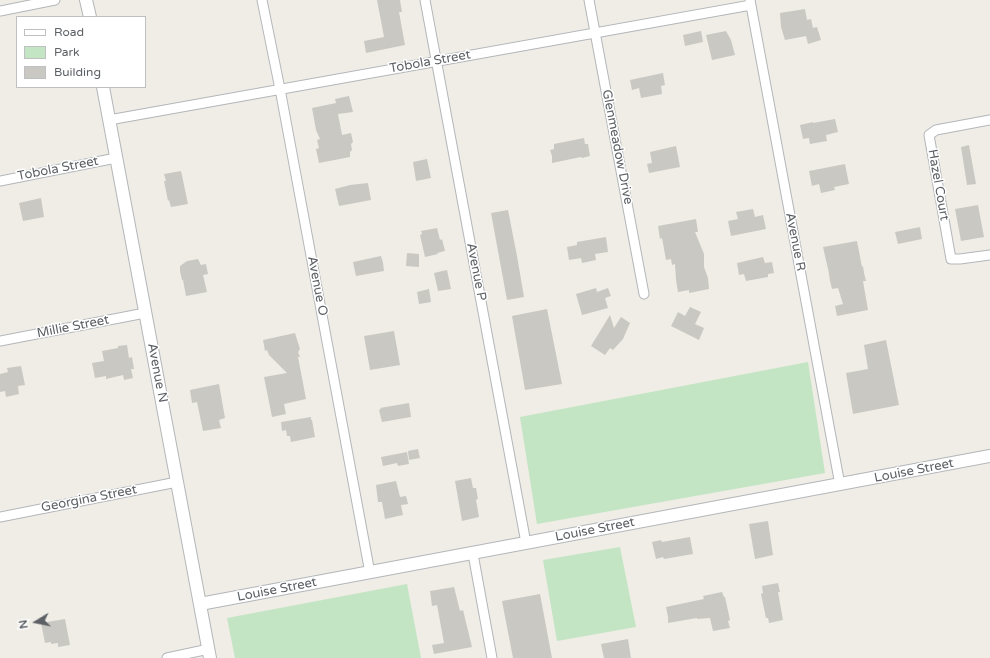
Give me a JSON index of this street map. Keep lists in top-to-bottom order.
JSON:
{
  "streets": {
    "street": [
      "Tobola Street",
      "Glenmeadow Drive",
      "Hazel Court",
      "Avenue R",
      "Avenue P",
      "Avenue O",
      "Millie Street",
      "Avenue N",
      "Louise Street",
      "Georgina Street"
    ]
  },
  "crossings": [
    ["Tobola Street", "Glenmeadow Drive"],
    ["Tobola Street", "Avenue R"],
    ["Tobola Street", "Avenue P"],
    ["Tobola Street", "Avenue O"],
    ["Tobola Street", "Avenue N"],
    ["Avenue R", "Louise Street"],
    ["Avenue P", "Louise Street"],
    ["Avenue O", "Louise Street"],
    ["Millie Street", "Avenue N"],
    ["Avenue N", "Louise Street"],
    ["Avenue N", "Georgina Street"]
  ],
  "legend": ["Road", "Park", "Building"],
  "north": "left"
}
